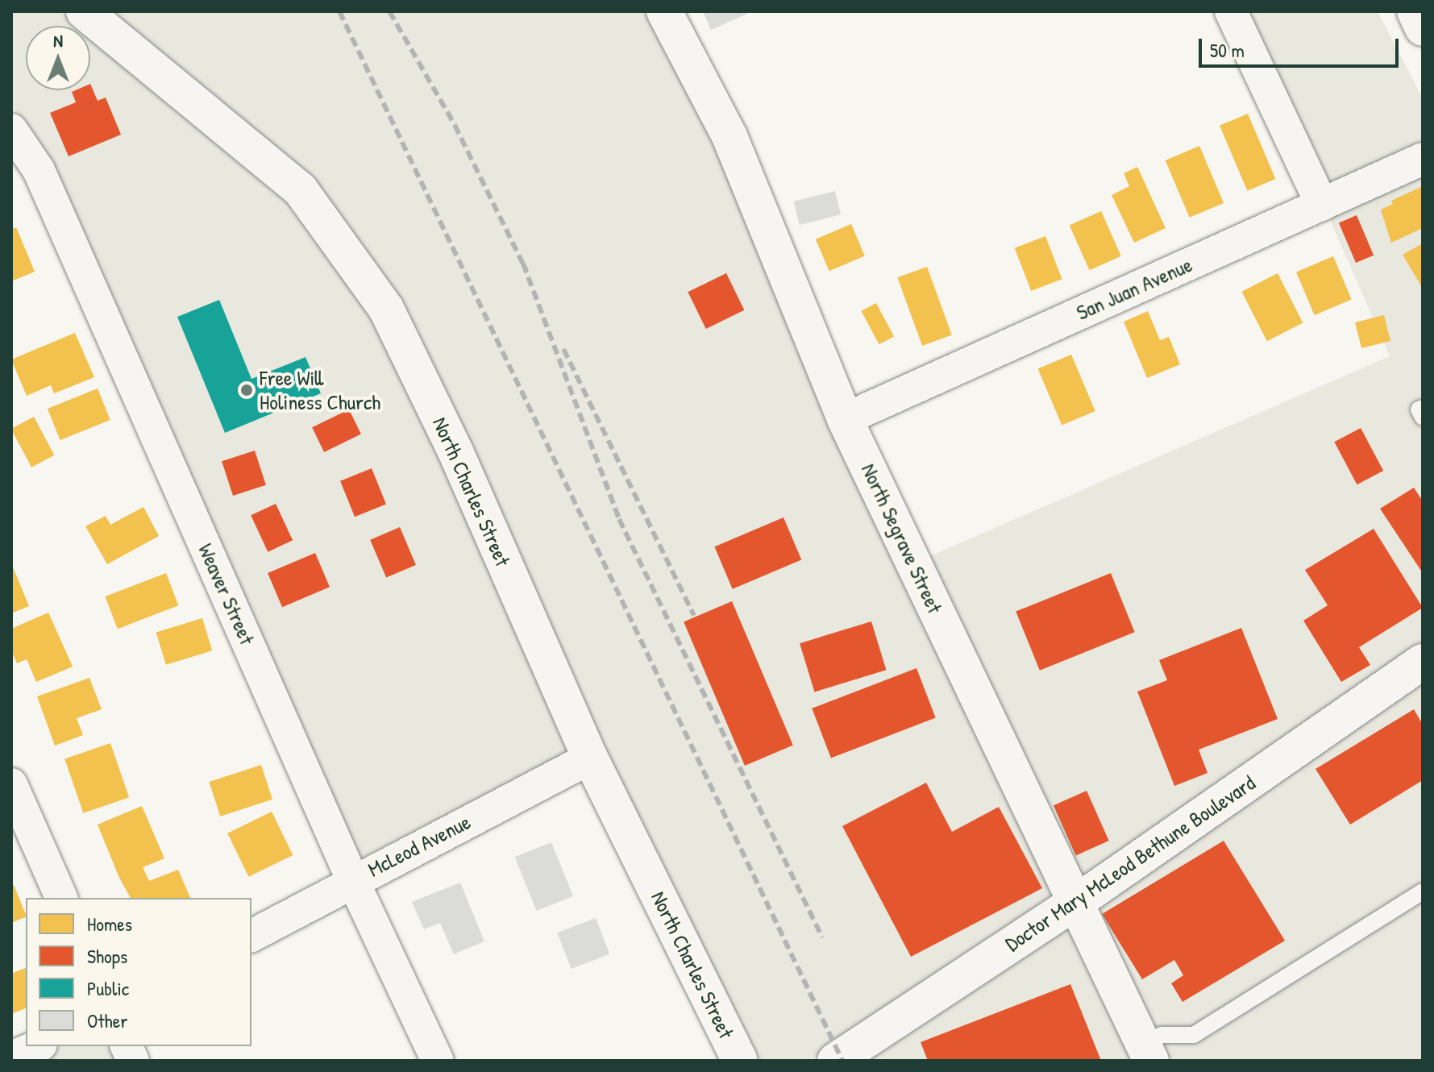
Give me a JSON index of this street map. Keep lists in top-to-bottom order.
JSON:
{
  "streets": {
    "street": [
      "San Juan Avenue",
      "North Charles Street",
      "North Segrave Street",
      "Weaver Street",
      "McLeod Avenue",
      "Doctor Mary McLeod Bethune Boulevard"
    ]
  },
  "crossings": [
    ["San Juan Avenue", "North Segrave Street"],
    ["North Charles Street", "McLeod Avenue"],
    ["North Segrave Street", "Doctor Mary McLeod Bethune Boulevard"],
    ["Weaver Street", "McLeod Avenue"]
  ],
  "places": ["Free Will Holiness Church"],
  "legend": [
    "Homes",
    "Shops",
    "Public",
    "Other"
  ],
  "scale_bar": "50 m",
  "north": "top"
}
